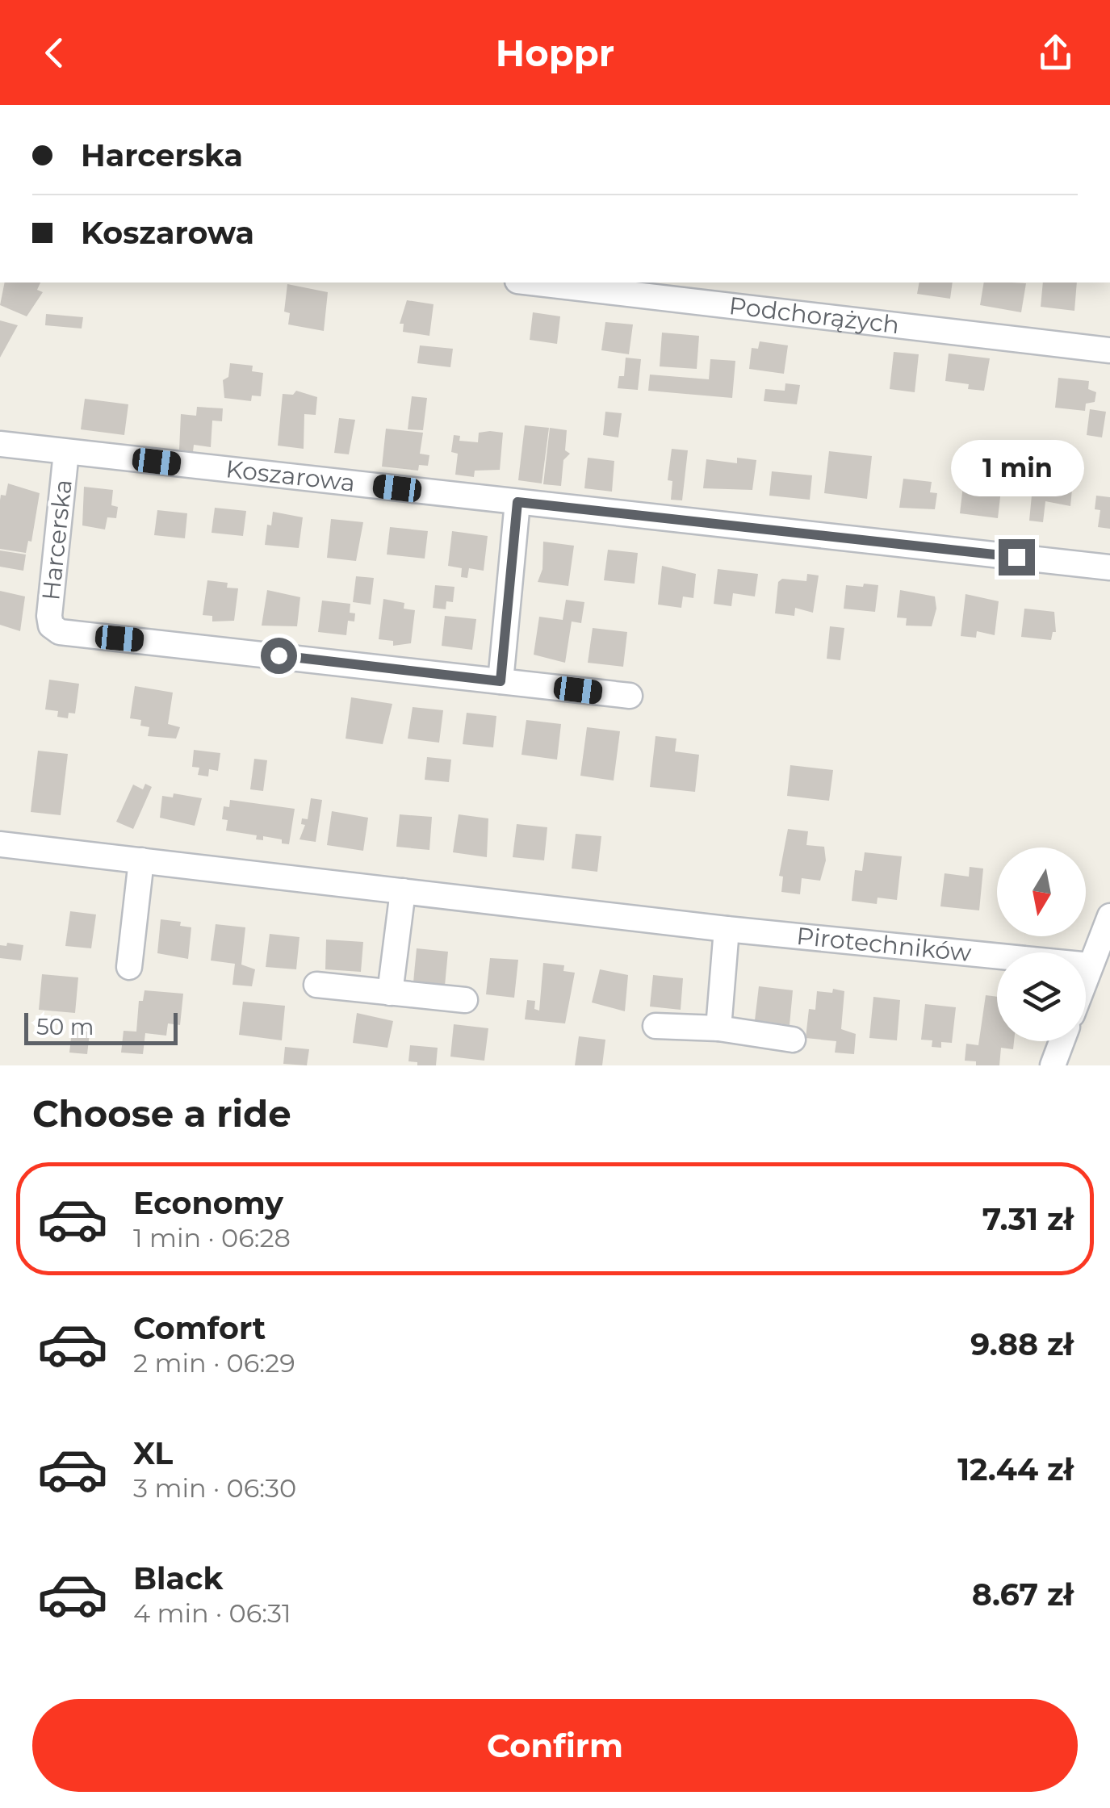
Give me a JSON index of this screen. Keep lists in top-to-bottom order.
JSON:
{
  "streets": {
    "street": [
      "Podchorążych",
      "Koszarowa",
      "Harcerska",
      "Pirotechników"
    ]
  },
  "crossings": [
    ["Koszarowa", "Harcerska"]
  ],
  "scale_bar": "50 m",
  "north": "bottom",
  "page": {
    "header": "Hoppr",
    "banner": ["Harcerska", "Koszarowa"],
    "bubble": "1 min",
    "scale": "50 m",
    "heading": "Choose a ride",
    "list": [
      {
        "name": "Economy",
        "note": "1 min · 06:28",
        "value": "7.31 zł"
      },
      {
        "name": "Comfort",
        "note": "2 min · 06:29",
        "value": "9.88 zł"
      },
      {
        "name": "XL",
        "note": "3 min · 06:30",
        "value": "12.44 zł"
      },
      {
        "name": "Black",
        "note": "4 min · 06:31",
        "value": "8.67 zł"
      }
    ],
    "buttons": "Confirm"
  }
}
